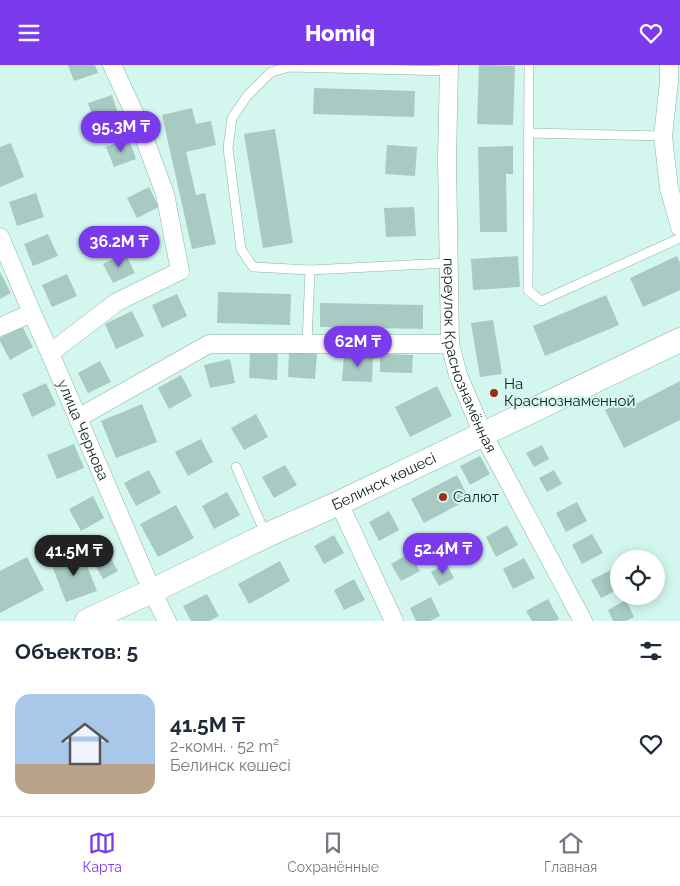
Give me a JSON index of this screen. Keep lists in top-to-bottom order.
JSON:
{
  "streets": {
    "main road": ["Белинск көшесі"],
    "street": ["переулок Краснознамённая", "улица Чернова"]
  },
  "crossings": [
    ["переулок Краснознамённая", "Белинск көшесі"],
    ["улица Чернова", "Белинск көшесі"]
  ],
  "places": ["На Краснознаменной", "Салют"],
  "page": {
    "header": "Homiq",
    "price": [
      "95.3M ₸",
      "36.2M ₸",
      "62M ₸",
      "52.4M ₸",
      "41.5M ₸"
    ],
    "heading": "Объектов: 5",
    "list": [
      {
        "name": "41.5M ₸",
        "note": "2-комн. · 52 m² · Белинск көшесі"
      }
    ],
    "tabs": ["Карта", "Сохранённые", "Главная"]
  }
}
